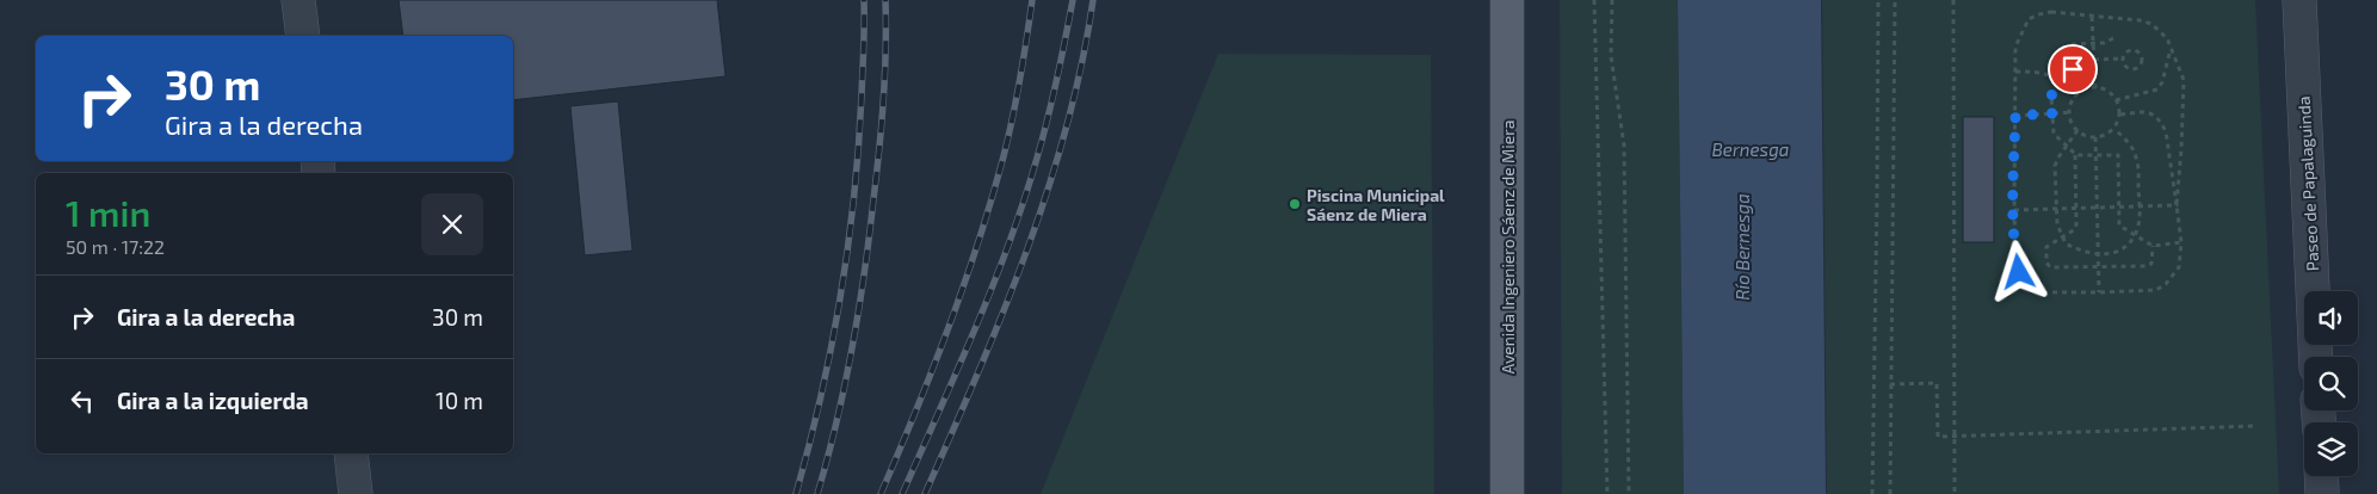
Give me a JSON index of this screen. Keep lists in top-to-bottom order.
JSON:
{
  "streets": {
    "main road": ["Avenida Ingeniero Sáenz de Miera"],
    "street": ["Paseo de Papalaguinda"]
  },
  "water": ["Bernesga", "Río Bernesga"],
  "places": ["Piscina Municipal Sáenz de Miera"],
  "page": {
    "turn": ["30 m", "Gira a la derecha"],
    "heading": ["1 min", "50 m · 17:22"],
    "list": [
      {
        "name": "Gira a la derecha",
        "value": "30 m"
      },
      {
        "name": "Gira a la izquierda",
        "value": "10 m"
      }
    ]
  }
}
